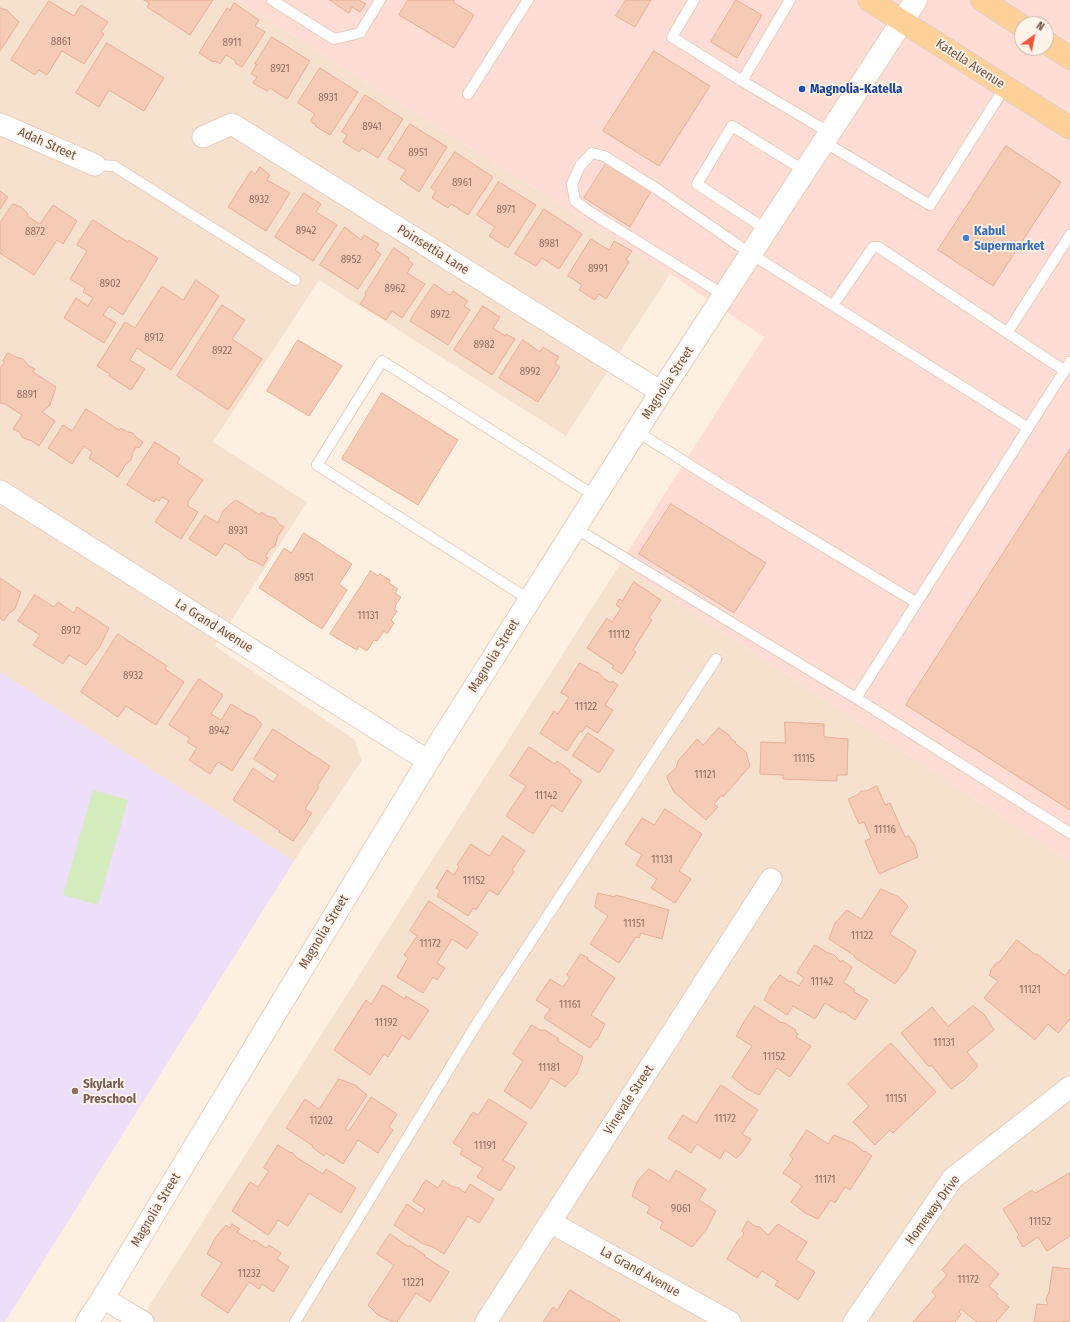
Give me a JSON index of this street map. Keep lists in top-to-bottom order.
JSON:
{
  "streets": {
    "main road": ["Katella Avenue", "Magnolia Street"],
    "street": [
      "Adah Street",
      "Poinsettia Lane",
      "La Grand Avenue",
      "Vinevale Street",
      "Homeway Drive"
    ]
  },
  "crossings": [
    ["Katella Avenue", "Magnolia Street"],
    ["Poinsettia Lane", "Magnolia Street"],
    ["Magnolia Street", "La Grand Avenue"],
    ["La Grand Avenue", "Vinevale Street"]
  ],
  "places": ["Magnolia-Katella", "Kabul Supermarket", "Skylark Preschool"],
  "house_numbers": [
    "8861",
    "8911",
    "8921",
    "8931",
    "8941",
    "8951",
    "8961",
    "8932",
    "8971",
    "8942",
    "8872",
    "8981",
    "8952",
    "8991",
    "8902",
    "8962",
    "8972",
    "8912",
    "8982",
    "8922",
    "8992",
    "8891",
    "8931",
    "8951",
    "11131",
    "8912",
    "11112",
    "8932",
    "11122",
    "8942",
    "11115",
    "11121",
    "11142",
    "11116",
    "11131",
    "11152",
    "11151",
    "11122",
    "11172",
    "11142",
    "11121",
    "11161",
    "11192",
    "11131",
    "11152",
    "11181",
    "11151",
    "11172",
    "11202",
    "11191",
    "11171",
    "9061",
    "11152",
    "11232",
    "11172",
    "11221"
  ],
  "north": "top right"
}
